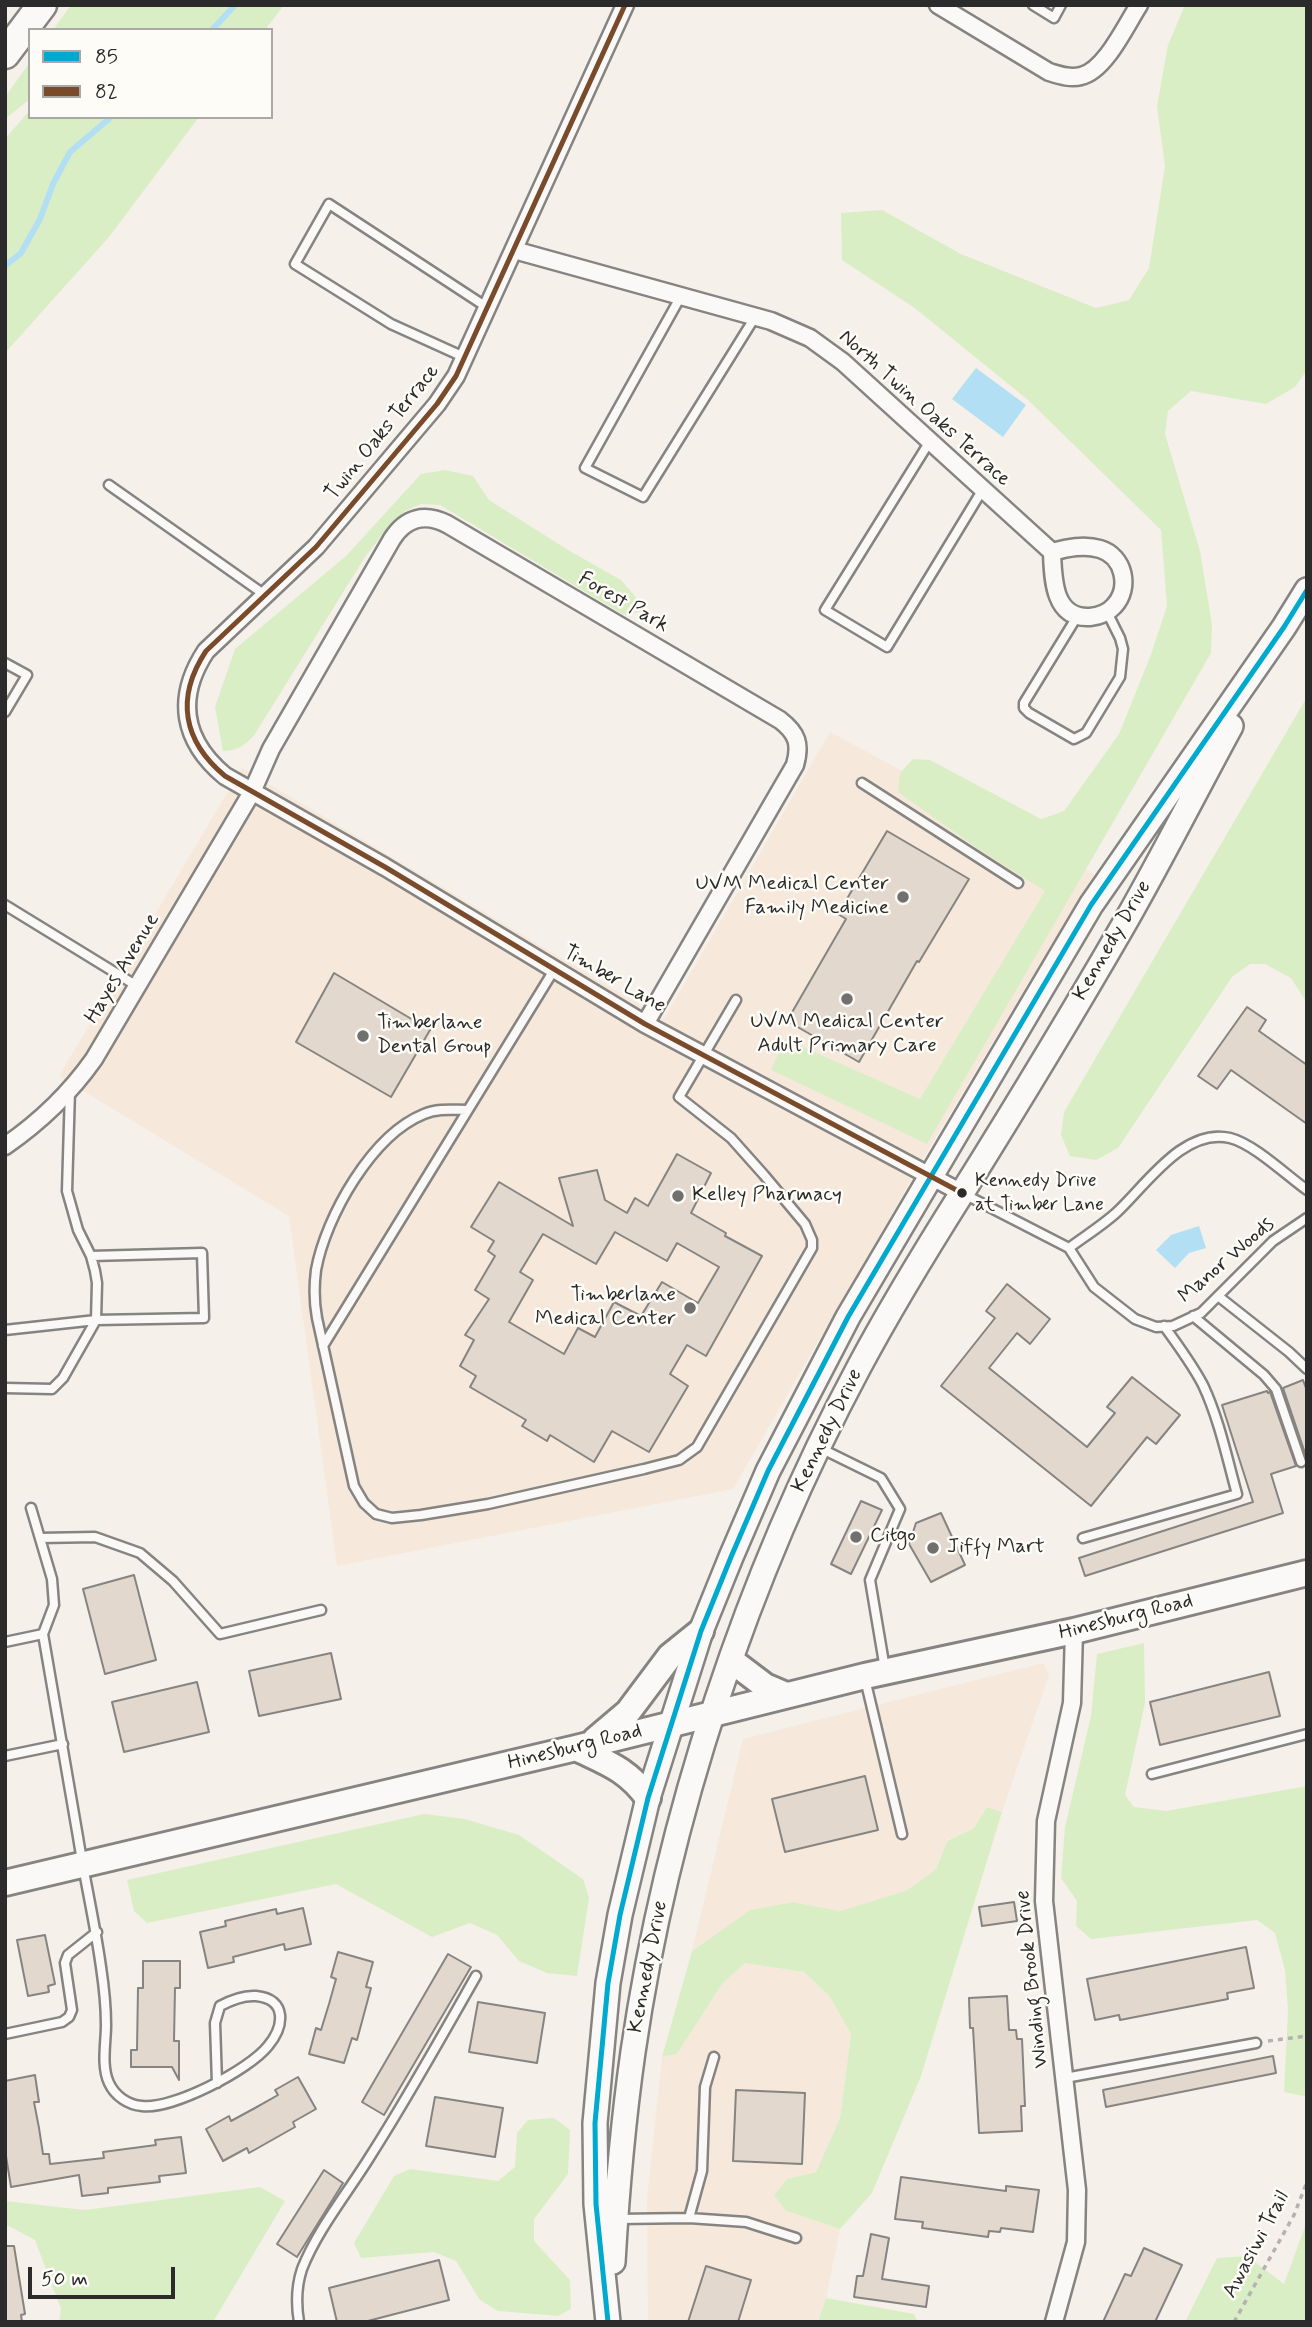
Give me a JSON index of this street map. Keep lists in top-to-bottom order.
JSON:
{
  "streets": {
    "main road": ["Kennedy Drive", "Hinesburg Road"],
    "street": [
      "North Twin Oaks Terrace",
      "Twin Oaks Terrace",
      "Forest Park",
      "Hayes Avenue",
      "Timber Lane",
      "Winding Brook Drive"
    ],
    "lane": ["Manor Woods"],
    "path": ["Awasiwi Trail"]
  },
  "crossings": [
    ["North Twin Oaks Terrace", "Twin Oaks Terrace"],
    ["Twin Oaks Terrace", "Forest Park"],
    ["Twin Oaks Terrace", "Hayes Avenue"],
    ["Twin Oaks Terrace", "Timber Lane"],
    ["Forest Park", "Hayes Avenue"],
    ["Forest Park", "Timber Lane"],
    ["Kennedy Drive", "Timber Lane"],
    ["Kennedy Drive", "Hinesburg Road"],
    ["Hayes Avenue", "Timber Lane"],
    ["Hinesburg Road", "Winding Brook Drive"]
  ],
  "places": [
    "UVM Medical Center Family Medicine",
    "UVM Medical Center Adult Primary Care",
    "Timberlane Dental Group",
    "Kennedy Drive at Timber Lane",
    "Kelley Pharmacy",
    "Timberlane Medical Center",
    "Citgo",
    "Jiffy Mart"
  ],
  "lines": ["transit line 82", "transit line 85"],
  "legend": ["85", "82"],
  "scale_bar": "50 m"
}
